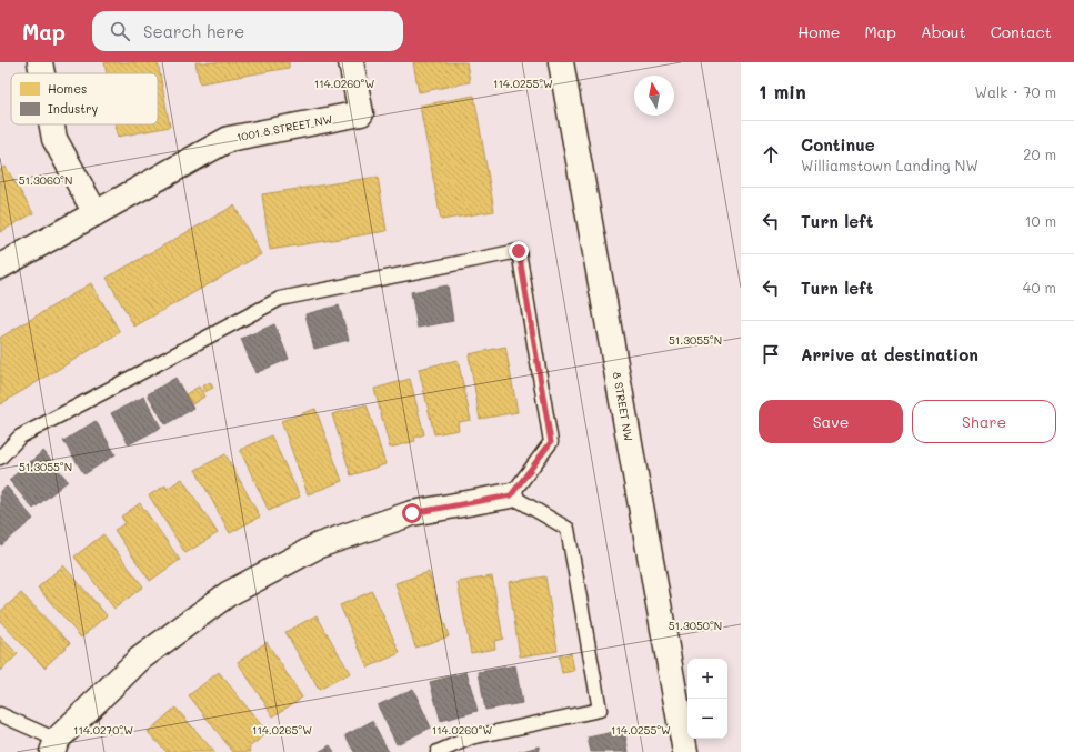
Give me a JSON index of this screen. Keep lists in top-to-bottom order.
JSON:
{
  "streets": {
    "street": ["1001 8 STREET NW", "8 STREET NW"]
  },
  "legend": ["Homes", "Industry"],
  "north": "top",
  "page": {
    "header": "Map",
    "search": "Search here",
    "nav": [
      "Home",
      "Map",
      "About",
      "Contact"
    ],
    "heading": ["1 min", "Walk · 70 m"],
    "list": [
      ["Continue", "Williamstown Landing NW", "20 m"],
      ["Turn left", "10 m"],
      ["Turn left", "40 m"],
      "Arrive at destination"
    ],
    "buttons": ["Save", "Share"],
    "map_buttons": ["+", "−"]
  },
  "coordinates": [
    "114.0260°W",
    "114.0255°W",
    "51.3060°N",
    "51.3055°N",
    "51.3050°N",
    "114.0270°W",
    "114.0265°W"
  ]
}
